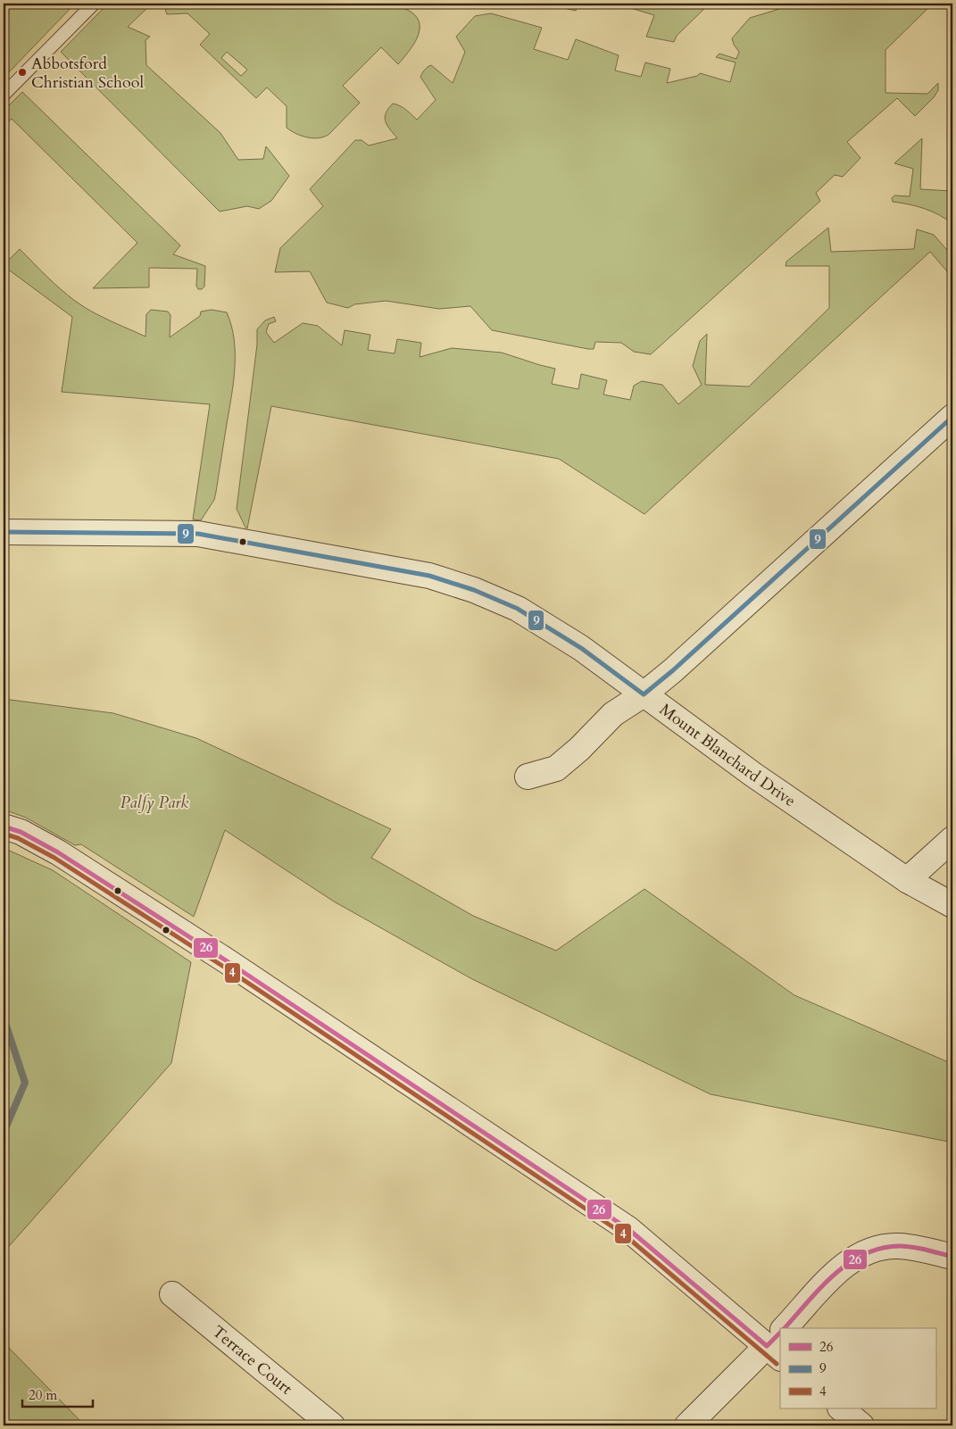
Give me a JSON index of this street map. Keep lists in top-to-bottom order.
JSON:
{
  "streets": {
    "street": ["Mount Blanchard Drive", "Terrace Court"]
  },
  "parks": ["Palfy Park"],
  "places": ["Abbotsford Christian School"],
  "lines": ["transit line 9", "transit line 26", "transit line 4"],
  "legend": ["26", "9", "4"],
  "scale_bar": "20 m"
}
